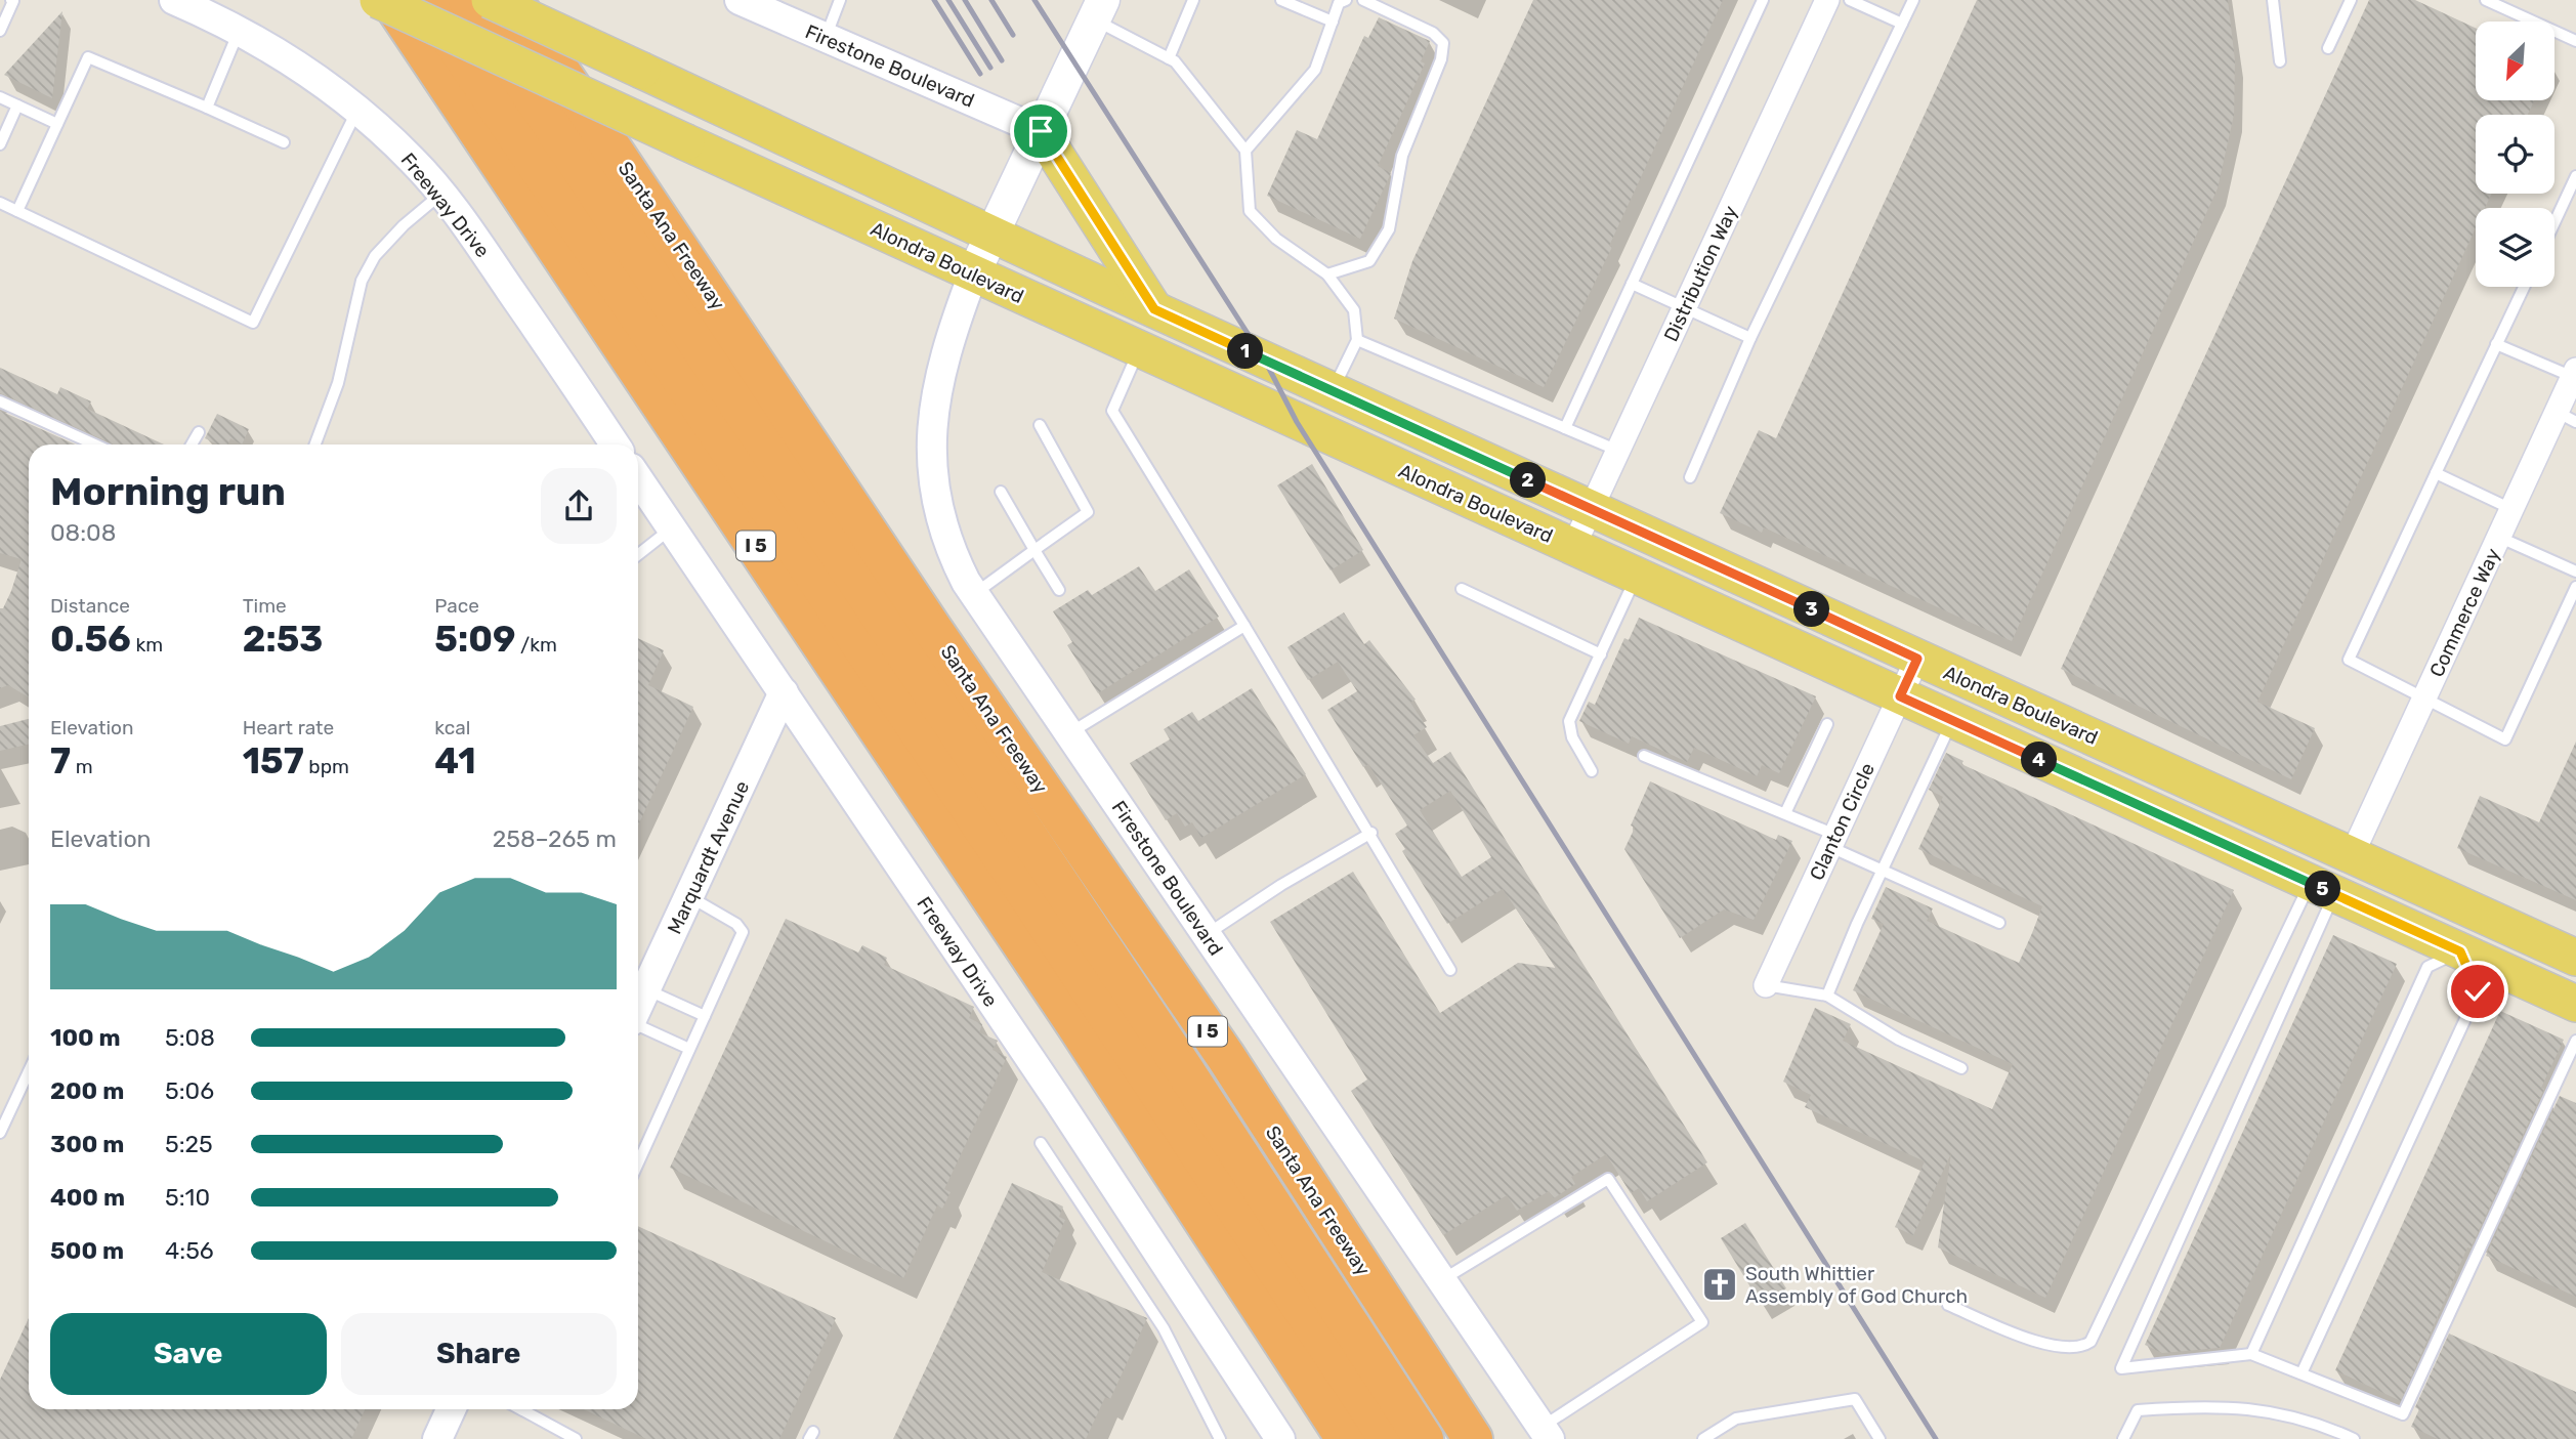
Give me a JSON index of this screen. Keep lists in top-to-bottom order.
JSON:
{
  "streets": {
    "highway": ["Santa Ana Freeway", "I 5"],
    "main road": ["Alondra Boulevard"],
    "street": [
      "Firestone Boulevard",
      "Freeway Drive",
      "Distribution Way",
      "Commerce Way",
      "Clanton Circle",
      "Marquardt Avenue"
    ]
  },
  "crossings": [
    ["Firestone Boulevard", "Alondra Boulevard"],
    ["Freeway Drive", "Marquardt Avenue"],
    ["Alondra Boulevard", "Distribution Way"],
    ["Alondra Boulevard", "Commerce Way"],
    ["Alondra Boulevard", "Clanton Circle"]
  ],
  "places": {
    "church": ["South Whittier Assembly of God Church"]
  },
  "north": "bottom left",
  "page": {
    "pins": [
      "1",
      "2",
      "3",
      "4",
      "5"
    ],
    "heading": ["Morning run", "08:08"],
    "stats": [
      ["Distance", "0.56 km"],
      ["Time", "2:53"],
      ["Pace", "5:09 /km"],
      ["Elevation", "7 m"],
      ["Heart rate", "157 bpm"],
      ["kcal", "41"]
    ],
    "chart": ["Elevation", "258–265 m"],
    "list": [
      {
        "name": "100 m",
        "note": "5:08"
      },
      {
        "name": "200 m",
        "note": "5:06"
      },
      {
        "name": "300 m",
        "note": "5:25"
      },
      {
        "name": "400 m",
        "note": "5:10"
      },
      {
        "name": "500 m",
        "note": "4:56"
      }
    ],
    "buttons": ["Save", "Share"]
  }
}
